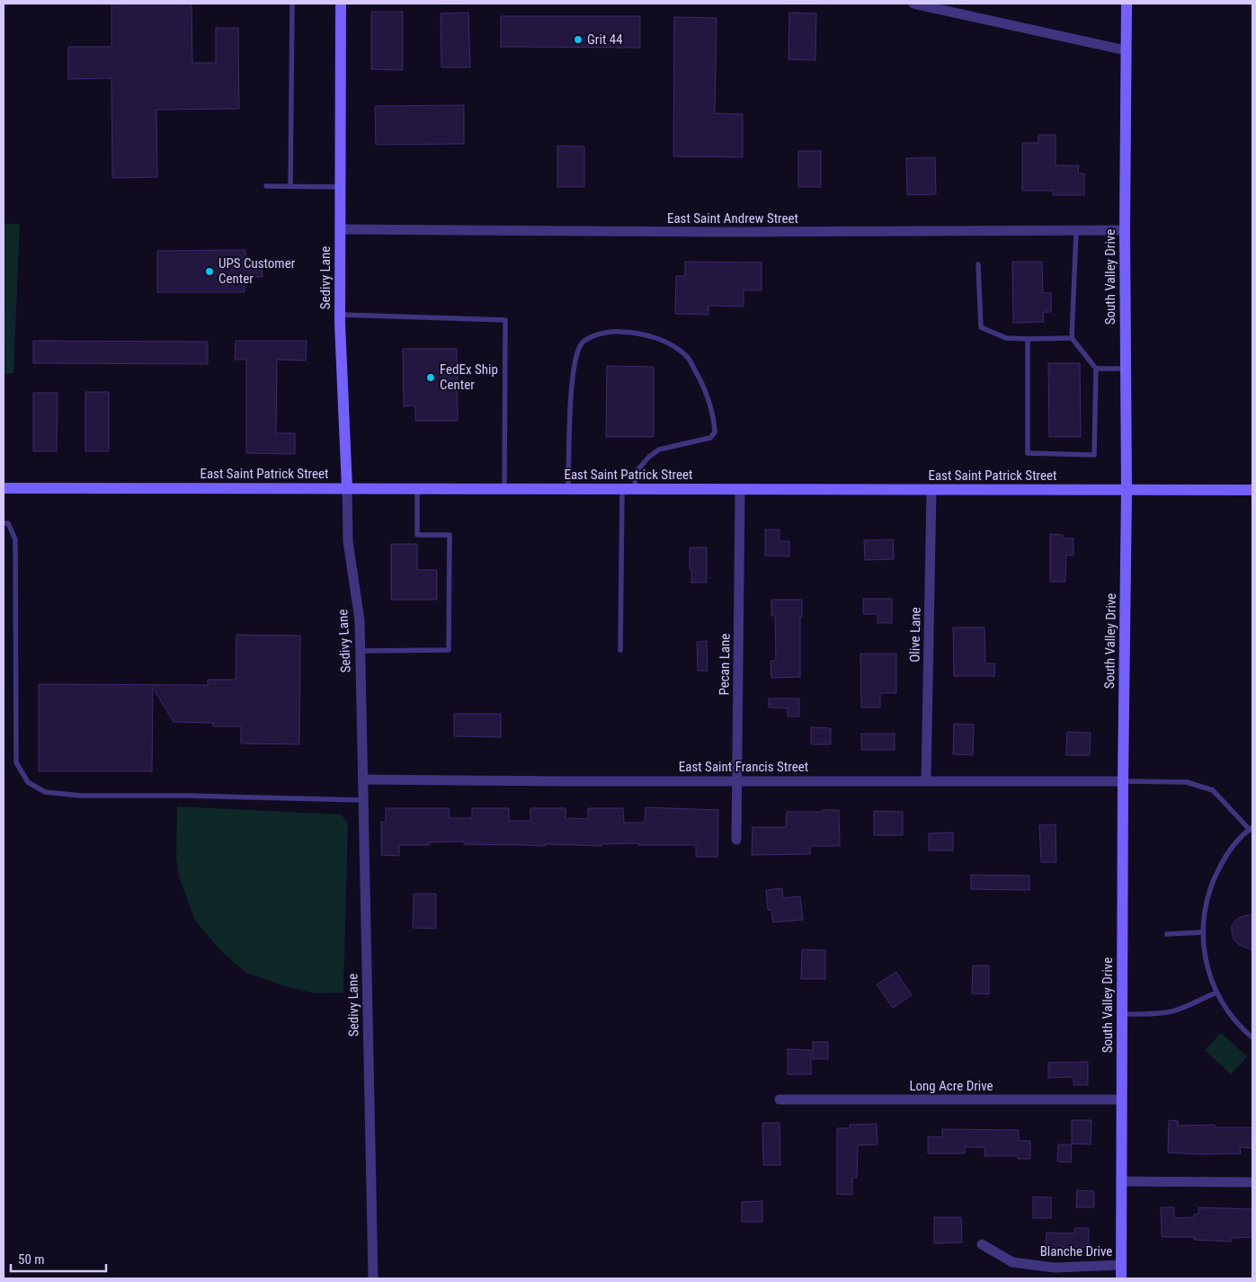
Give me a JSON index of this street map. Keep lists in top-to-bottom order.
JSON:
{
  "streets": {
    "street": [
      "East Saint Andrew Street",
      "South Valley Drive",
      "Sedivy Lane",
      "East Saint Patrick Street",
      "Olive Lane",
      "Pecan Lane",
      "East Saint Francis Street",
      "Long Acre Drive",
      "Blanche Drive"
    ]
  },
  "crossings": [
    ["East Saint Andrew Street", "South Valley Drive"],
    ["East Saint Andrew Street", "Sedivy Lane"],
    ["South Valley Drive", "East Saint Patrick Street"],
    ["South Valley Drive", "East Saint Francis Street"],
    ["South Valley Drive", "Long Acre Drive"],
    ["South Valley Drive", "Blanche Drive"],
    ["Sedivy Lane", "East Saint Patrick Street"],
    ["Sedivy Lane", "East Saint Francis Street"],
    ["East Saint Patrick Street", "Olive Lane"],
    ["East Saint Patrick Street", "Pecan Lane"],
    ["Olive Lane", "East Saint Francis Street"],
    ["Pecan Lane", "East Saint Francis Street"]
  ],
  "places": ["Grit 44", "UPS Customer Center", "FedEx Ship Center"],
  "scale_bar": "50 m"
}
